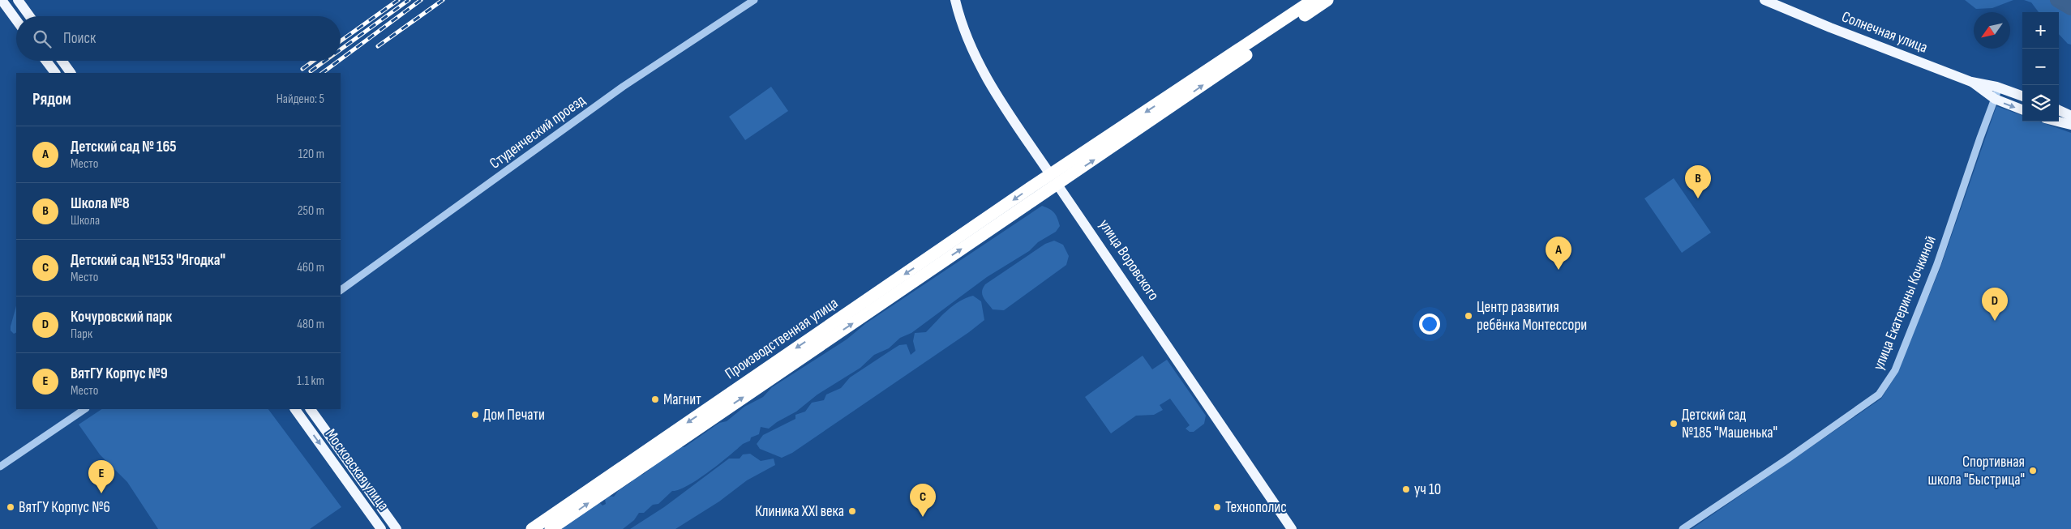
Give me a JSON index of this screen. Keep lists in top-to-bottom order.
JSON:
{
  "streets": {
    "highway": ["Производственная улица"],
    "main road": ["Солнечная улица", "улица Воровского", "Московская улица"],
    "street": ["Студенческий проезд", "улица Екатерины Кочкиной"]
  },
  "crossings": [
    ["Солнечная улица", "улица Екатерины Кочкиной"],
    ["улица Воровского", "Производственная улица"]
  ],
  "places": [
    "Центр развития ребёнка Монтессори",
    "Магнит",
    "Дом Печати",
    "Детский сад №185 \"Машенька\"",
    "Спортивная школа \"Быстрица\"",
    "уч 10",
    "ВятГУ Корпус №6",
    "Технополис",
    "Клиника XXI века"
  ],
  "north": "bottom left",
  "page": {
    "map_buttons": ["+", "−"],
    "search": "Поиск",
    "heading": ["Рядом", "Найдено: 5"],
    "list": [
      {
        "mark": "A",
        "name": "Детский сад № 165",
        "note": "Место",
        "value": "120 m"
      },
      {
        "mark": "B",
        "name": "Школа №8",
        "note": "Школа",
        "value": "250 m"
      },
      {
        "mark": "C",
        "name": "Детский сад №153 \"Ягодка\"",
        "note": "Место",
        "value": "460 m"
      },
      {
        "mark": "D",
        "name": "Кочуровский парк",
        "note": "Парк",
        "value": "480 m"
      },
      {
        "mark": "E",
        "name": "ВятГУ Корпус №9",
        "note": "Место",
        "value": "1.1 km"
      }
    ],
    "pins": [
      "B",
      "A",
      "D",
      "E",
      "C"
    ]
  }
}
